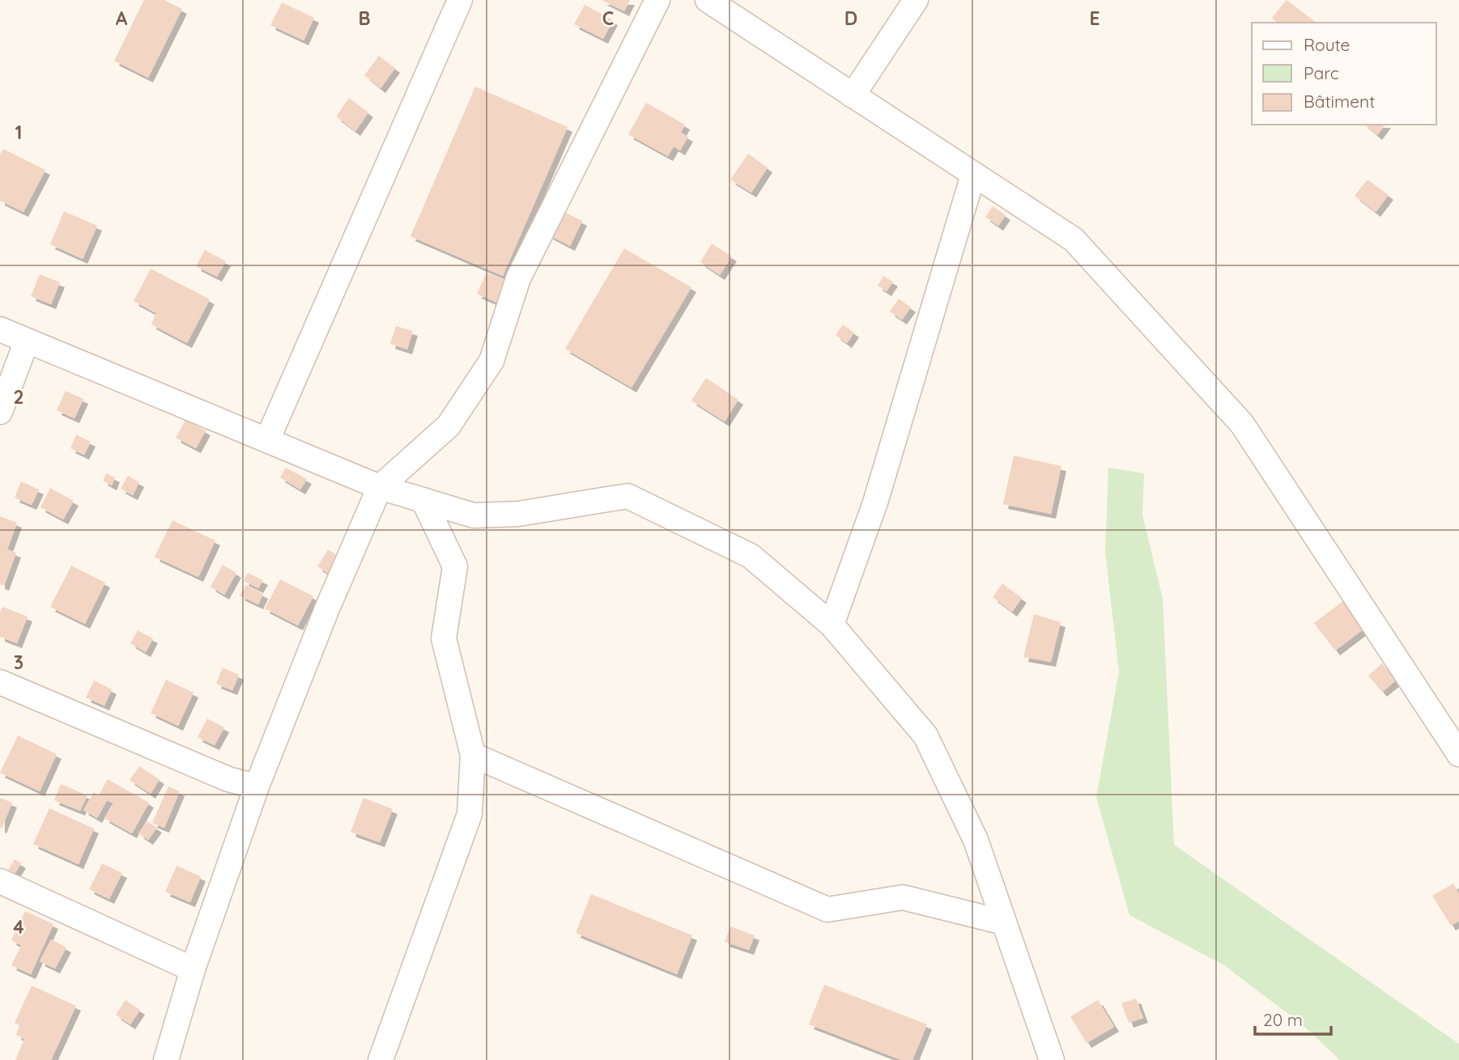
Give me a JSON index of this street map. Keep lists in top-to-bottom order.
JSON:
{
  "legend": ["Route", "Parc", "Bâtiment"],
  "scale_bar": "20 m",
  "grid": {
    "columns": [
      "A",
      "B",
      "C",
      "D",
      "E"
    ],
    "rows": [
      "1",
      "2",
      "3",
      "4"
    ]
  }
}
